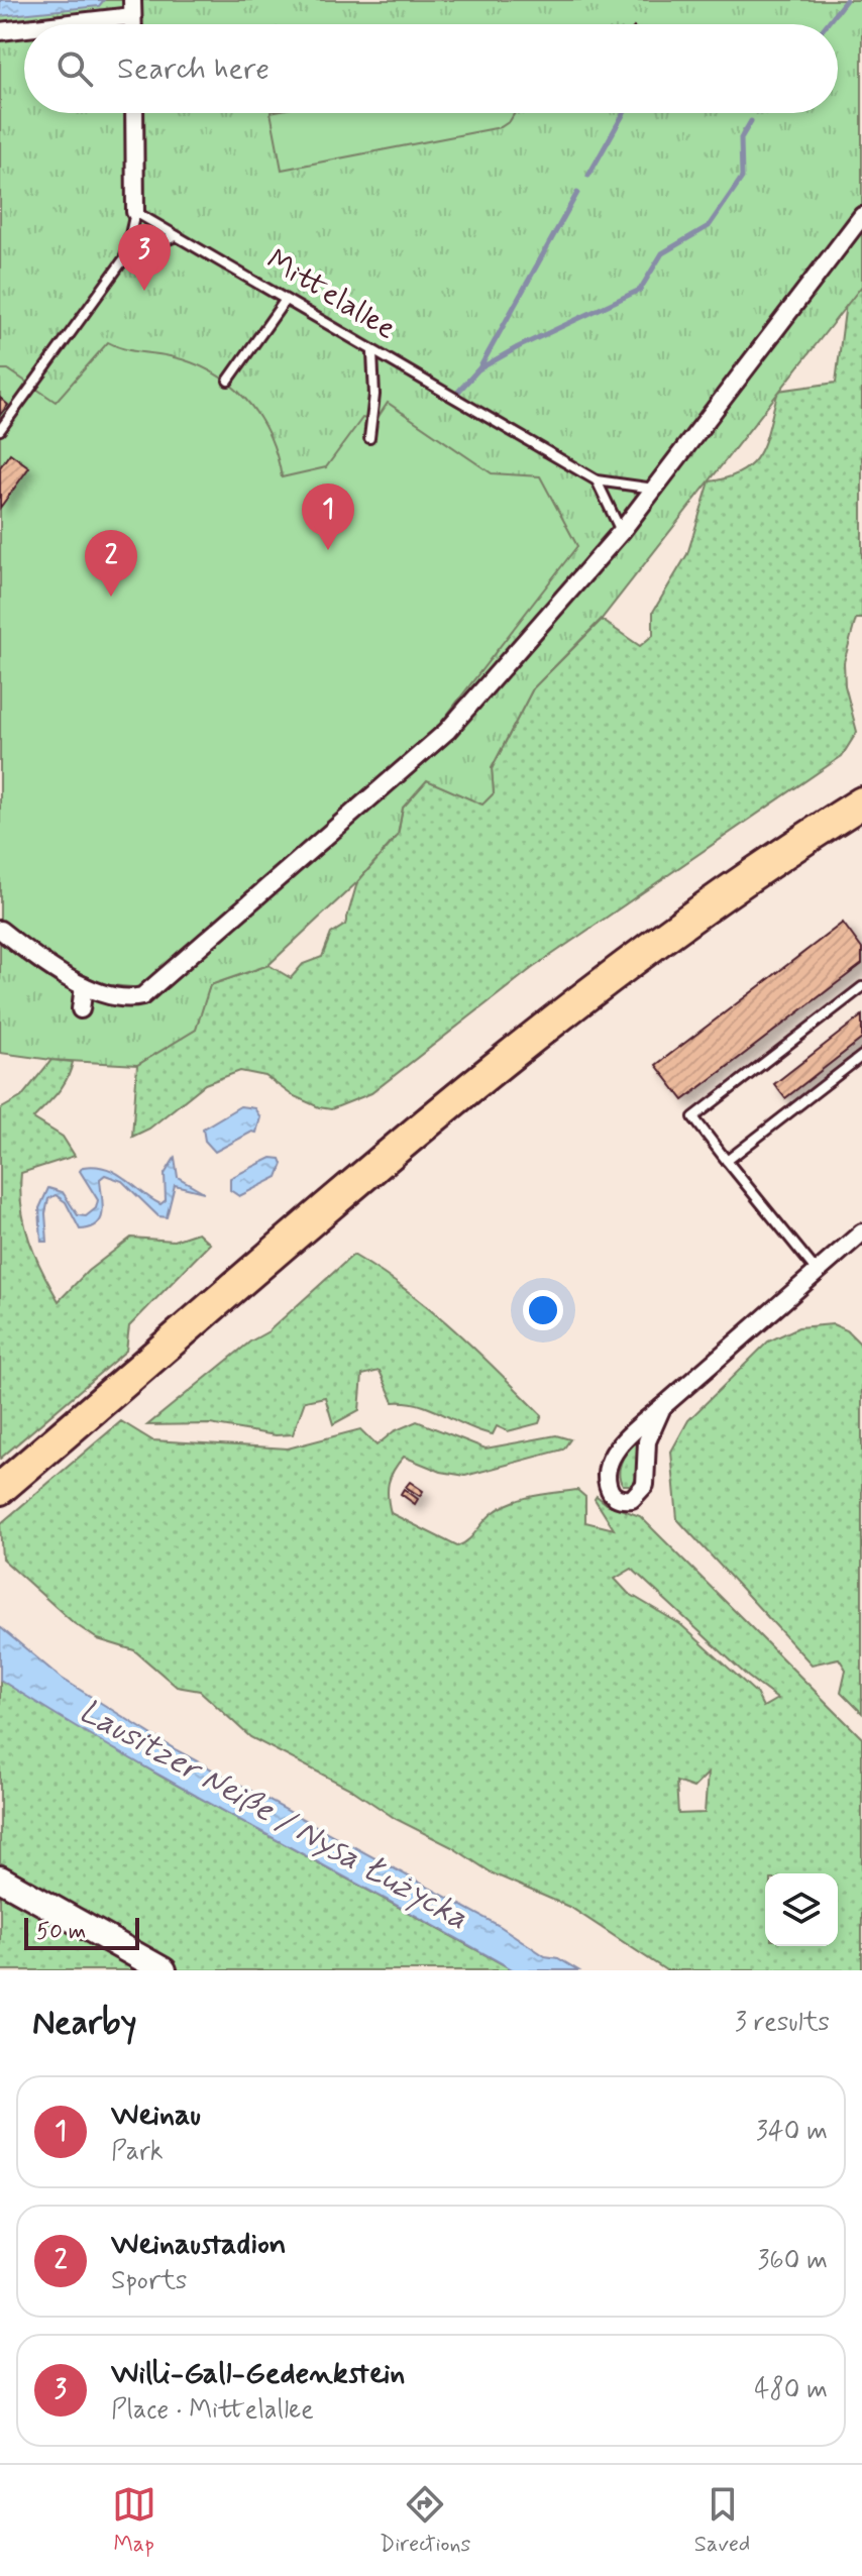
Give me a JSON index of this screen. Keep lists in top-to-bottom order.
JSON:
{
  "streets": {
    "lane": ["Mittelallee"]
  },
  "water": ["Lausitzer Neiße / Nysa Łużycka"],
  "scale_bar": "50 m",
  "page": {
    "search": "Search here",
    "pins": ["3", "1", "2"],
    "scale": "50 m",
    "heading": ["Nearby", "3 results"],
    "list": [
      {
        "mark": "1",
        "name": "Weinau",
        "note": "Park",
        "value": "340 m"
      },
      {
        "mark": "2",
        "name": "Weinaustadion",
        "note": "Sports",
        "value": "360 m"
      },
      {
        "mark": "3",
        "name": "Willi-Gall-Gedenkstein",
        "note": "Place · Mittelallee",
        "value": "480 m"
      }
    ],
    "nav": ["Map", "Directions", "Saved"]
  }
}
